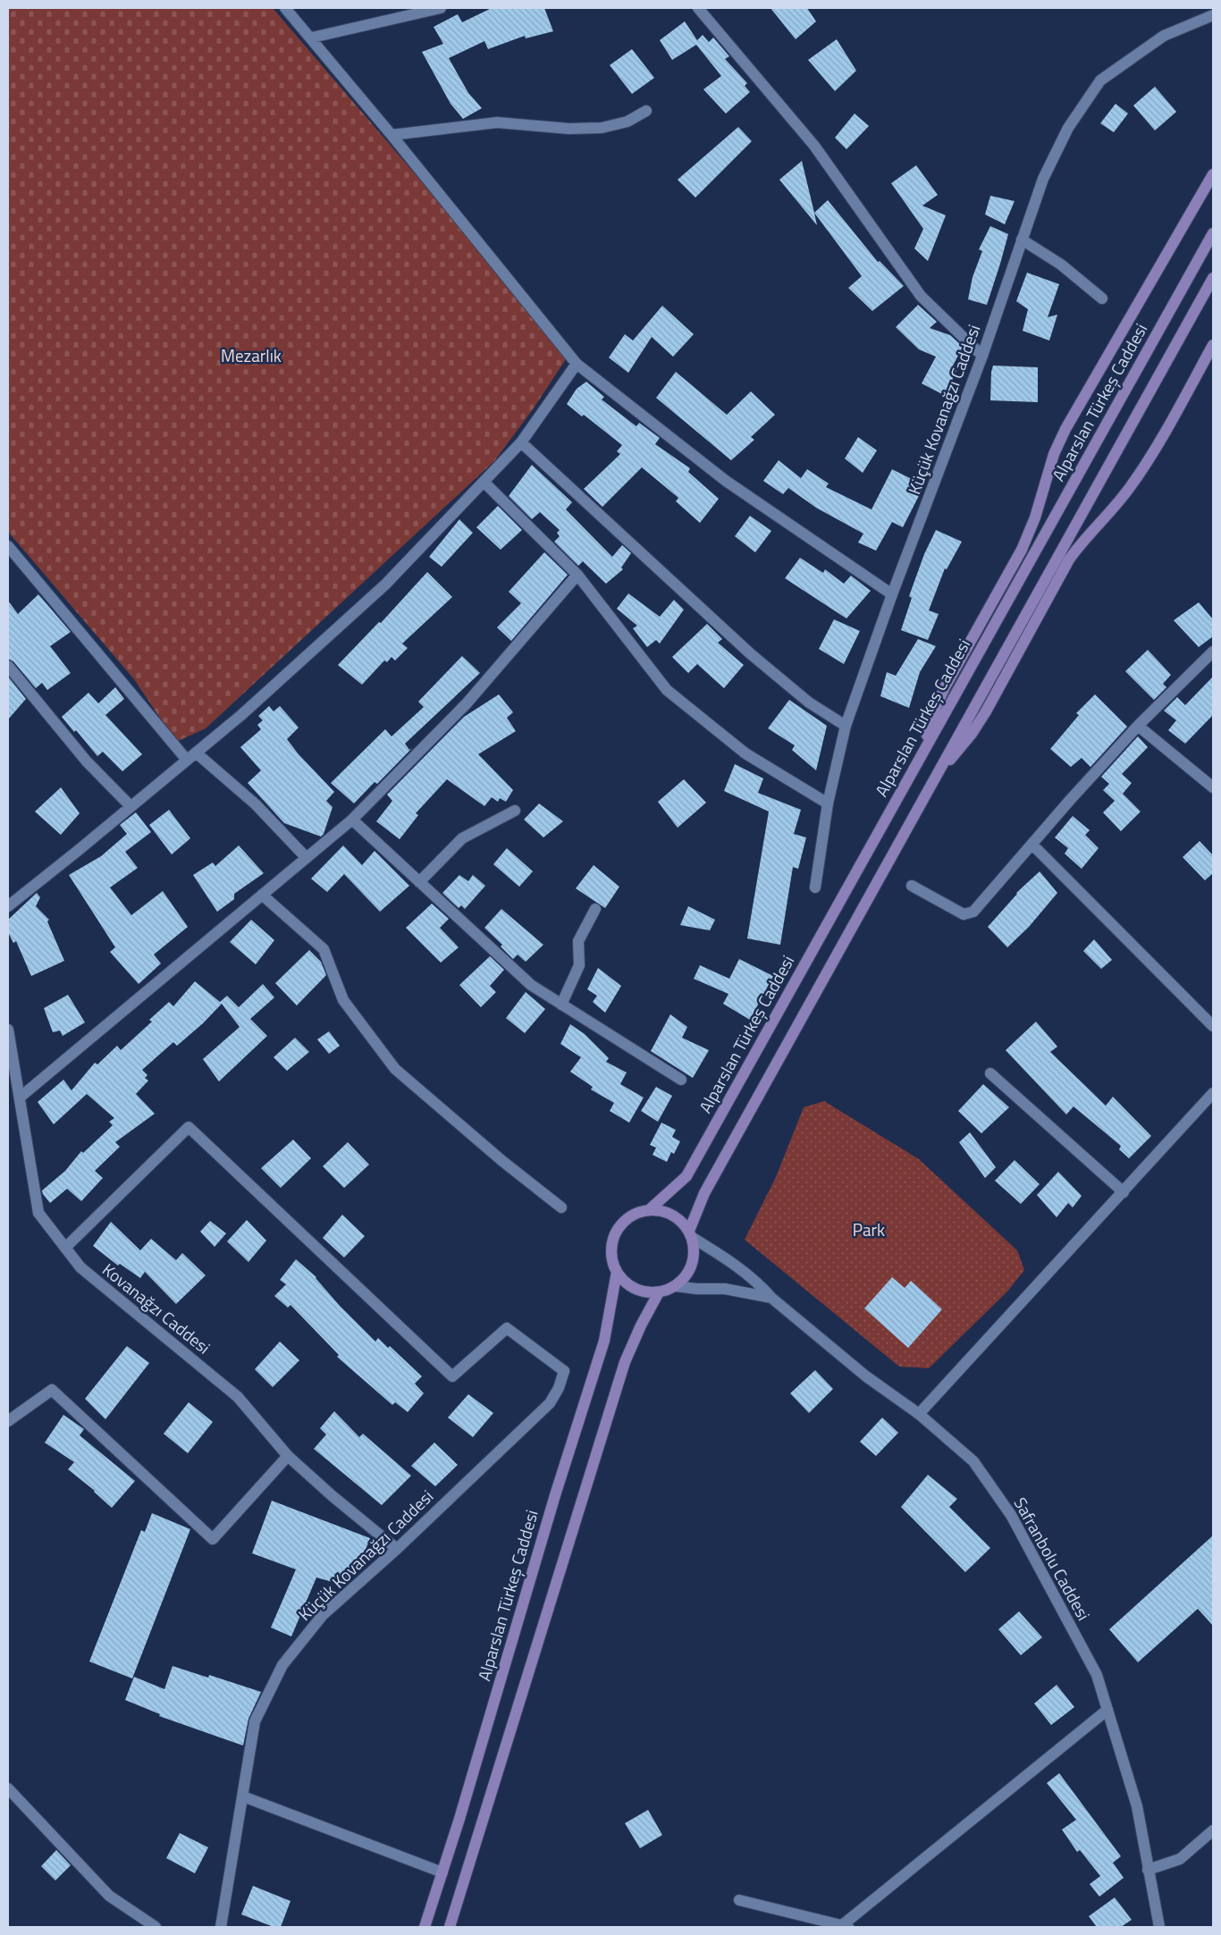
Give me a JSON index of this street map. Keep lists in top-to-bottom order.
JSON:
{
  "streets": {
    "main road": ["Alparslan Türkeş Caddesi"],
    "street": ["Küçük Kovanağzı Caddesi", "Kovanağzı Caddesi", "Safranbolu Caddesi"]
  },
  "crossings": [
    ["Alparslan Türkeş Caddesi", "Safranbolu Caddesi"],
    ["Küçük Kovanağzı Caddesi", "Kovanağzı Caddesi"]
  ],
  "parks": ["Mezarlık", "Park"]
}
